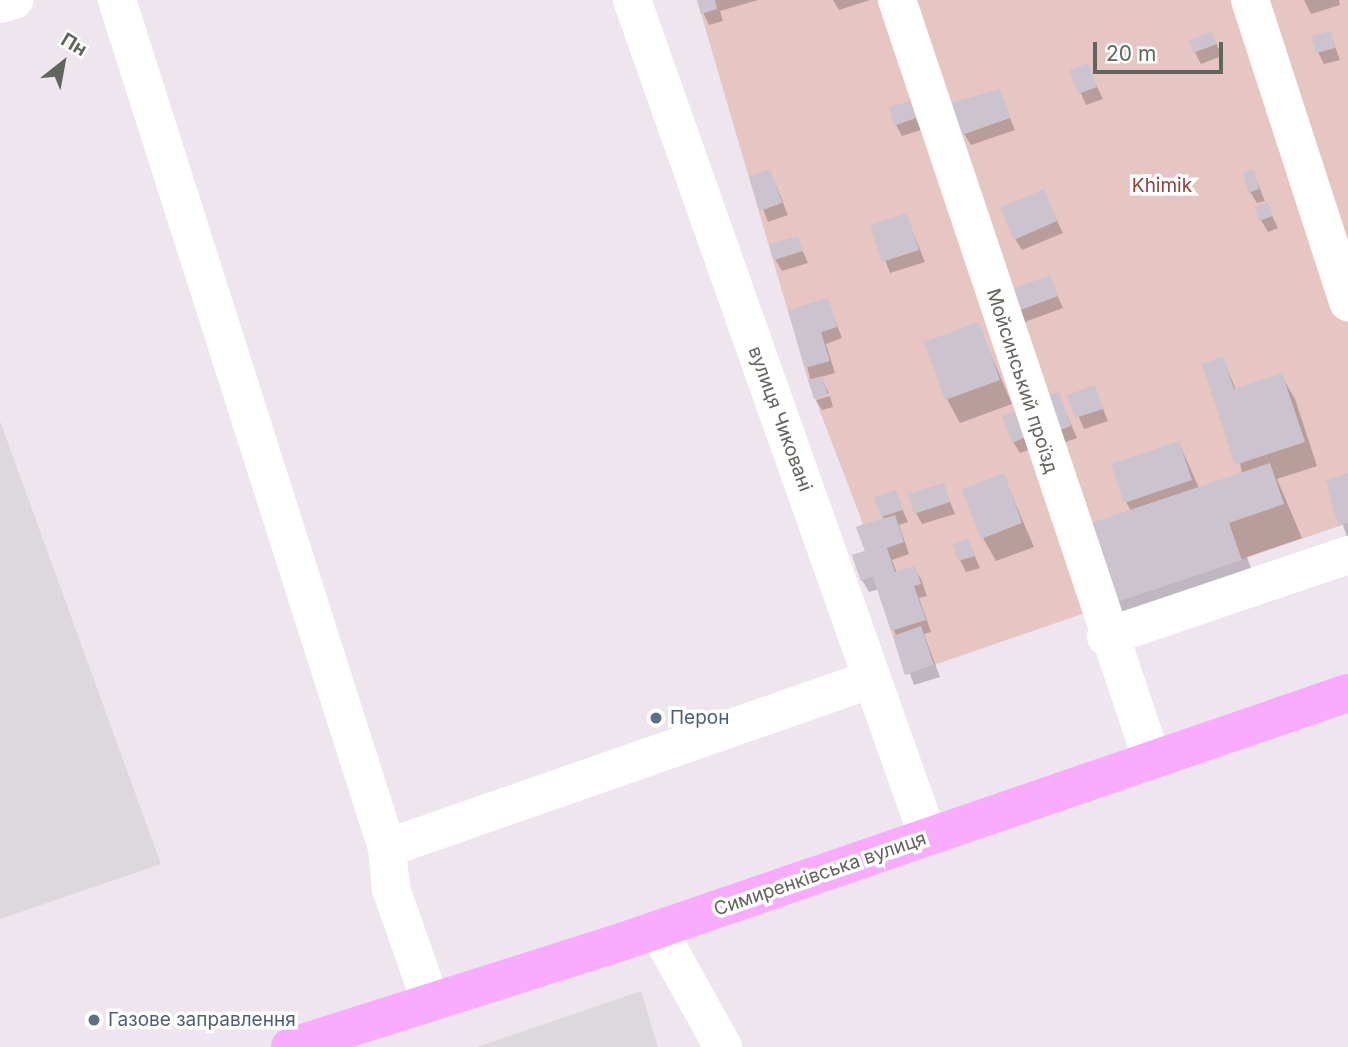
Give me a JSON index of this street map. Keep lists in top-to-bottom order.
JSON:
{
  "streets": {
    "main road": ["Симиренківська вулиця"],
    "street": ["Мойсинський проїзд", "вулиця Чиковані"]
  },
  "crossings": [
    ["Мойсинський проїзд", "Симиренківська вулиця"],
    ["вулиця Чиковані", "Симиренківська вулиця"]
  ],
  "parks": ["Khimik"],
  "places": ["Перон", "Газове заправлення"],
  "scale_bar": "20 m",
  "north": "top right"
}
